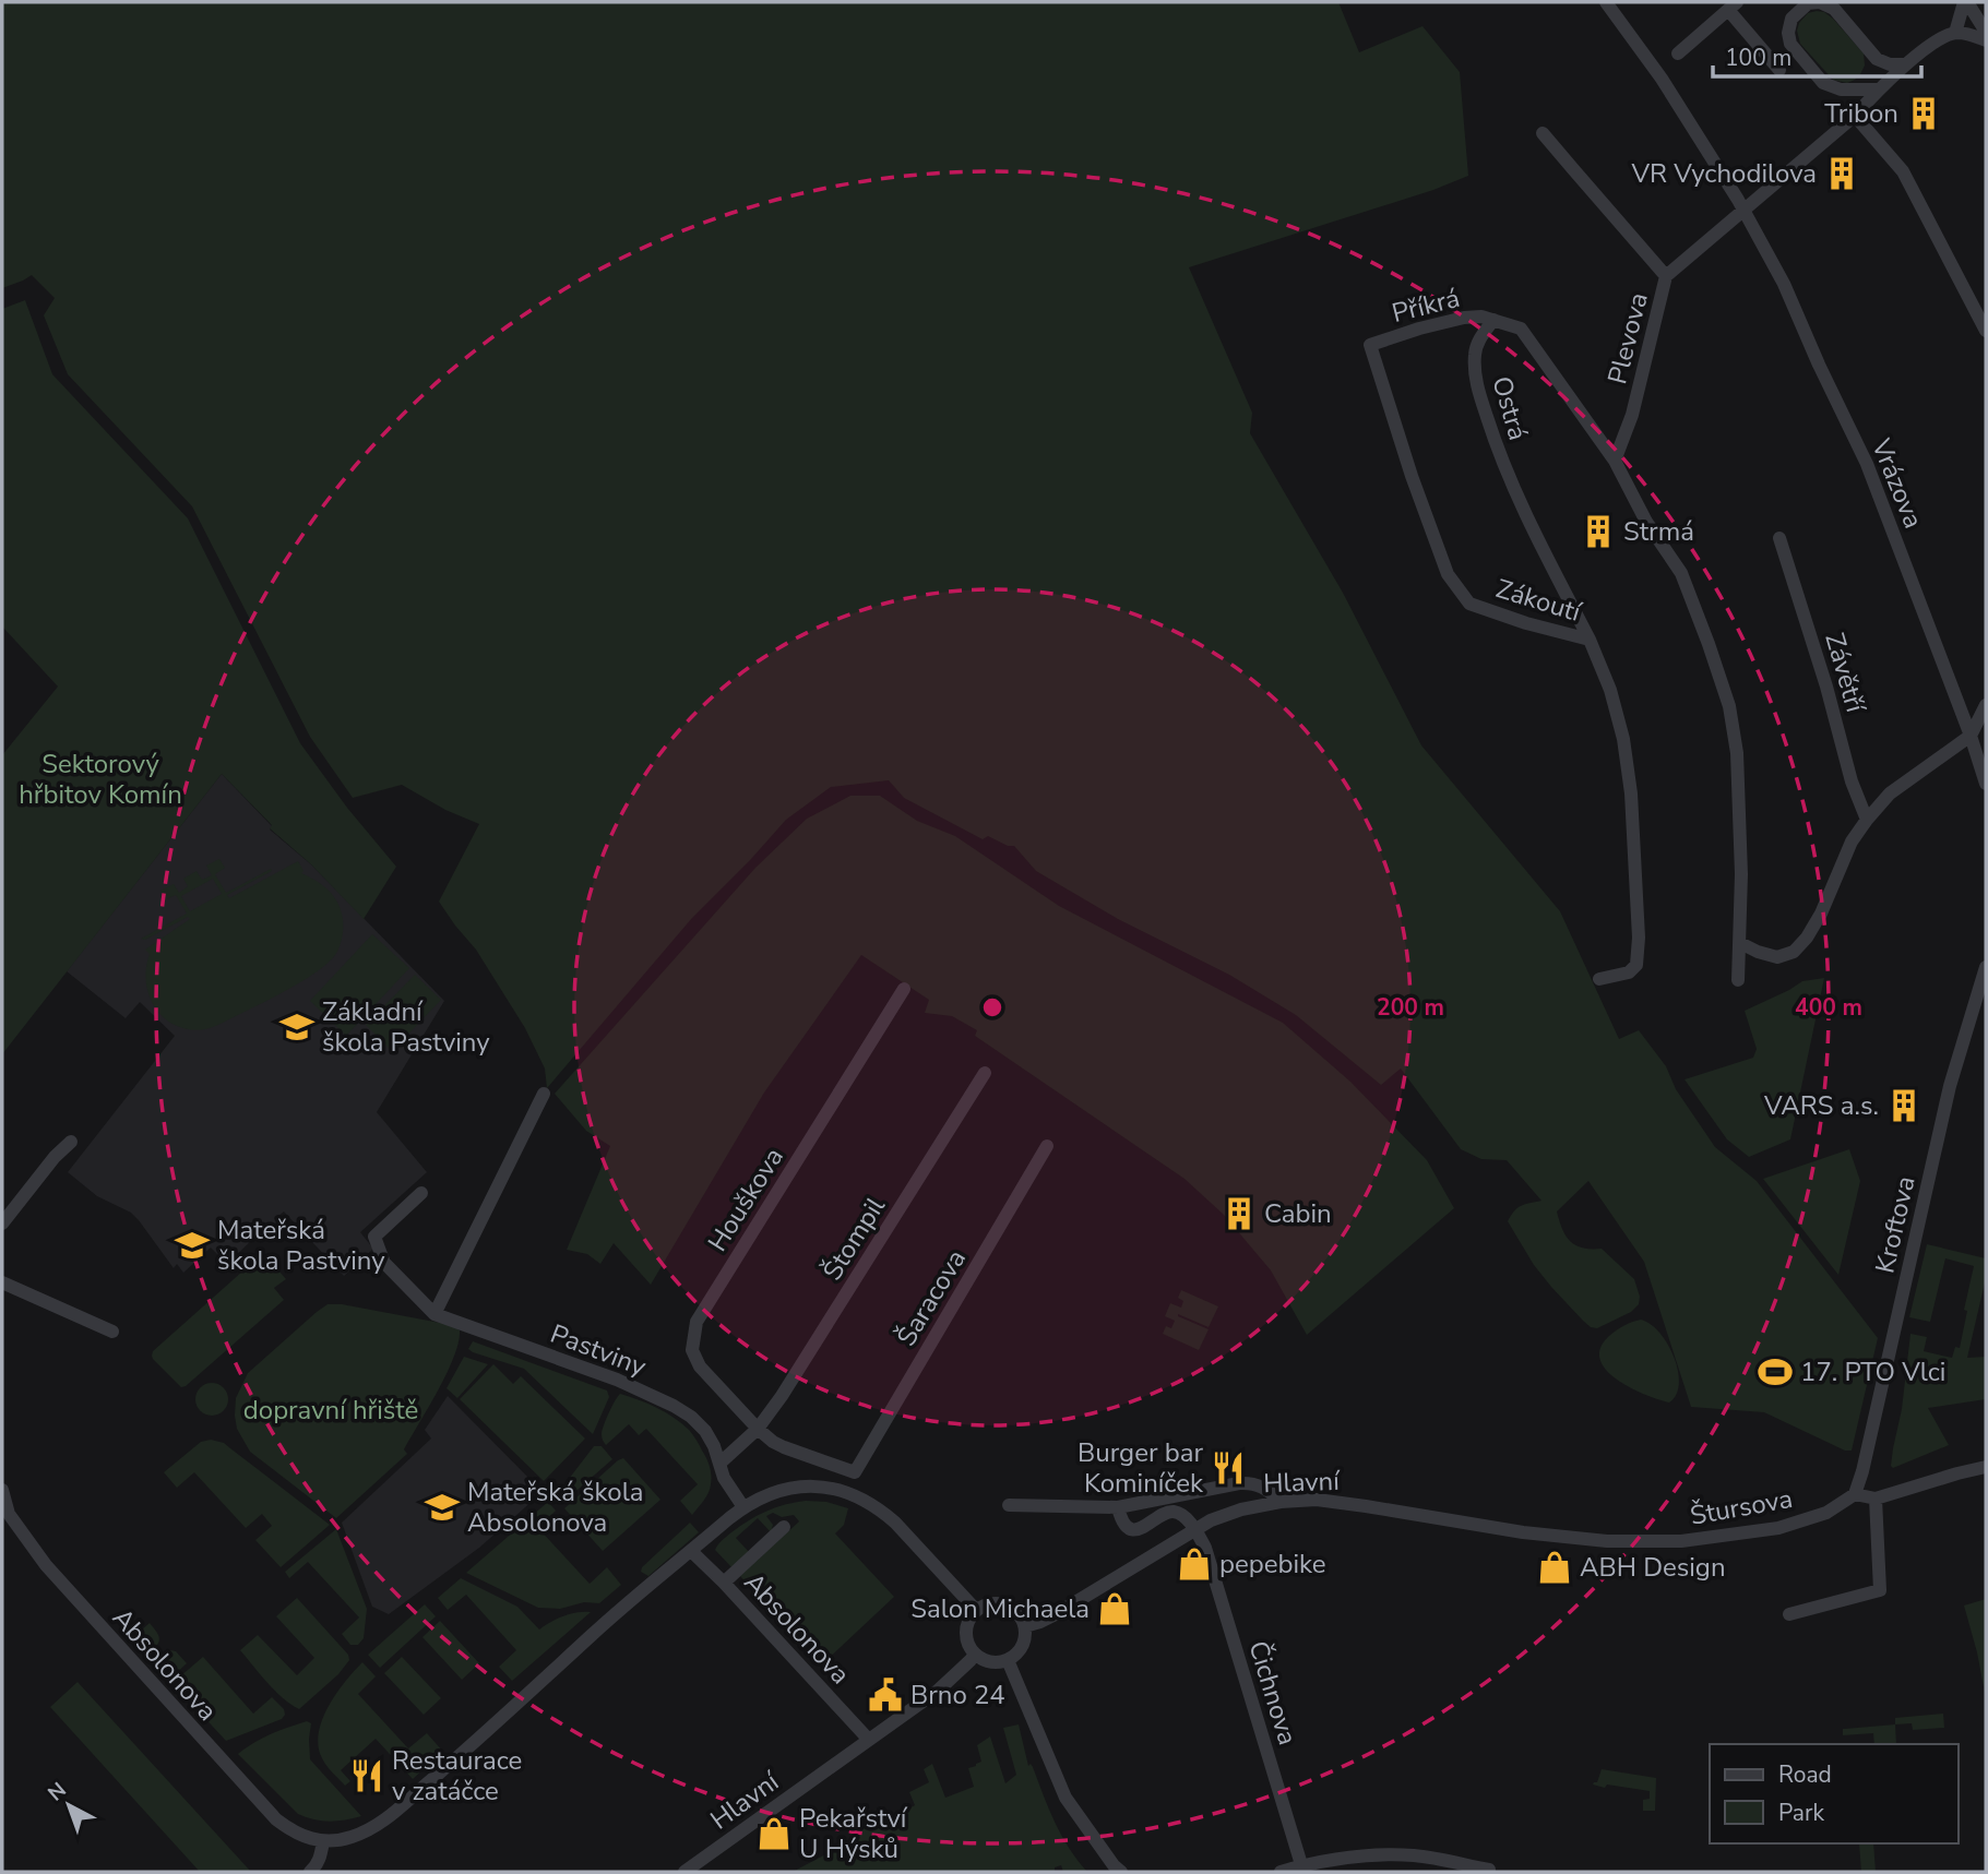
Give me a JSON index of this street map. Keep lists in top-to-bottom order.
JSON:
{
  "streets": {
    "street": [
      "Příkrá",
      "Plevova",
      "Ostrá",
      "Vrázova",
      "Zákoutí",
      "Závětří",
      "Houškova",
      "Kroftova",
      "Štompil",
      "Šaracova",
      "Pastviny",
      "Hlavní",
      "Štursova",
      "Absolonova",
      "Čichnova"
    ]
  },
  "crossings": [
    ["Příkrá", "Ostrá"],
    ["Příkrá", "Zákoutí"],
    ["Plevova", "Ostrá"],
    ["Ostrá", "Zákoutí"],
    ["Houškova", "Štompil"],
    ["Houškova", "Šaracova"],
    ["Kroftova", "Štursova"],
    ["Štompil", "Šaracova"],
    ["Hlavní", "Štursova"],
    ["Hlavní", "Absolonova"],
    ["Hlavní", "Čichnova"]
  ],
  "parks": ["Sektorový hřbitov Komín", "dopravní hřiště"],
  "places": {
    "building": [
      "Tribon",
      "VR Vychodilova",
      "Strmá",
      "VARS a.s.",
      "Cabin"
    ],
    "school or university": ["Základní škola Pastviny", "Mateřská škola Pastviny", "Mateřská škola Absolonova"],
    "sports": ["17. PTO Vlci"],
    "restaurant": ["Burger bar Kominíček", "Restaurace v zatáčce"],
    "shop": [
      "pepebike",
      "ABH Design",
      "Salon Michaela",
      "Pekařství U Hýsků"
    ],
    "public building": ["Brno 24"]
  },
  "legend": ["Road", "Park"],
  "scale_bar": "100 m",
  "north": "top left",
  "rings": ["200 m", "400 m"]
}
